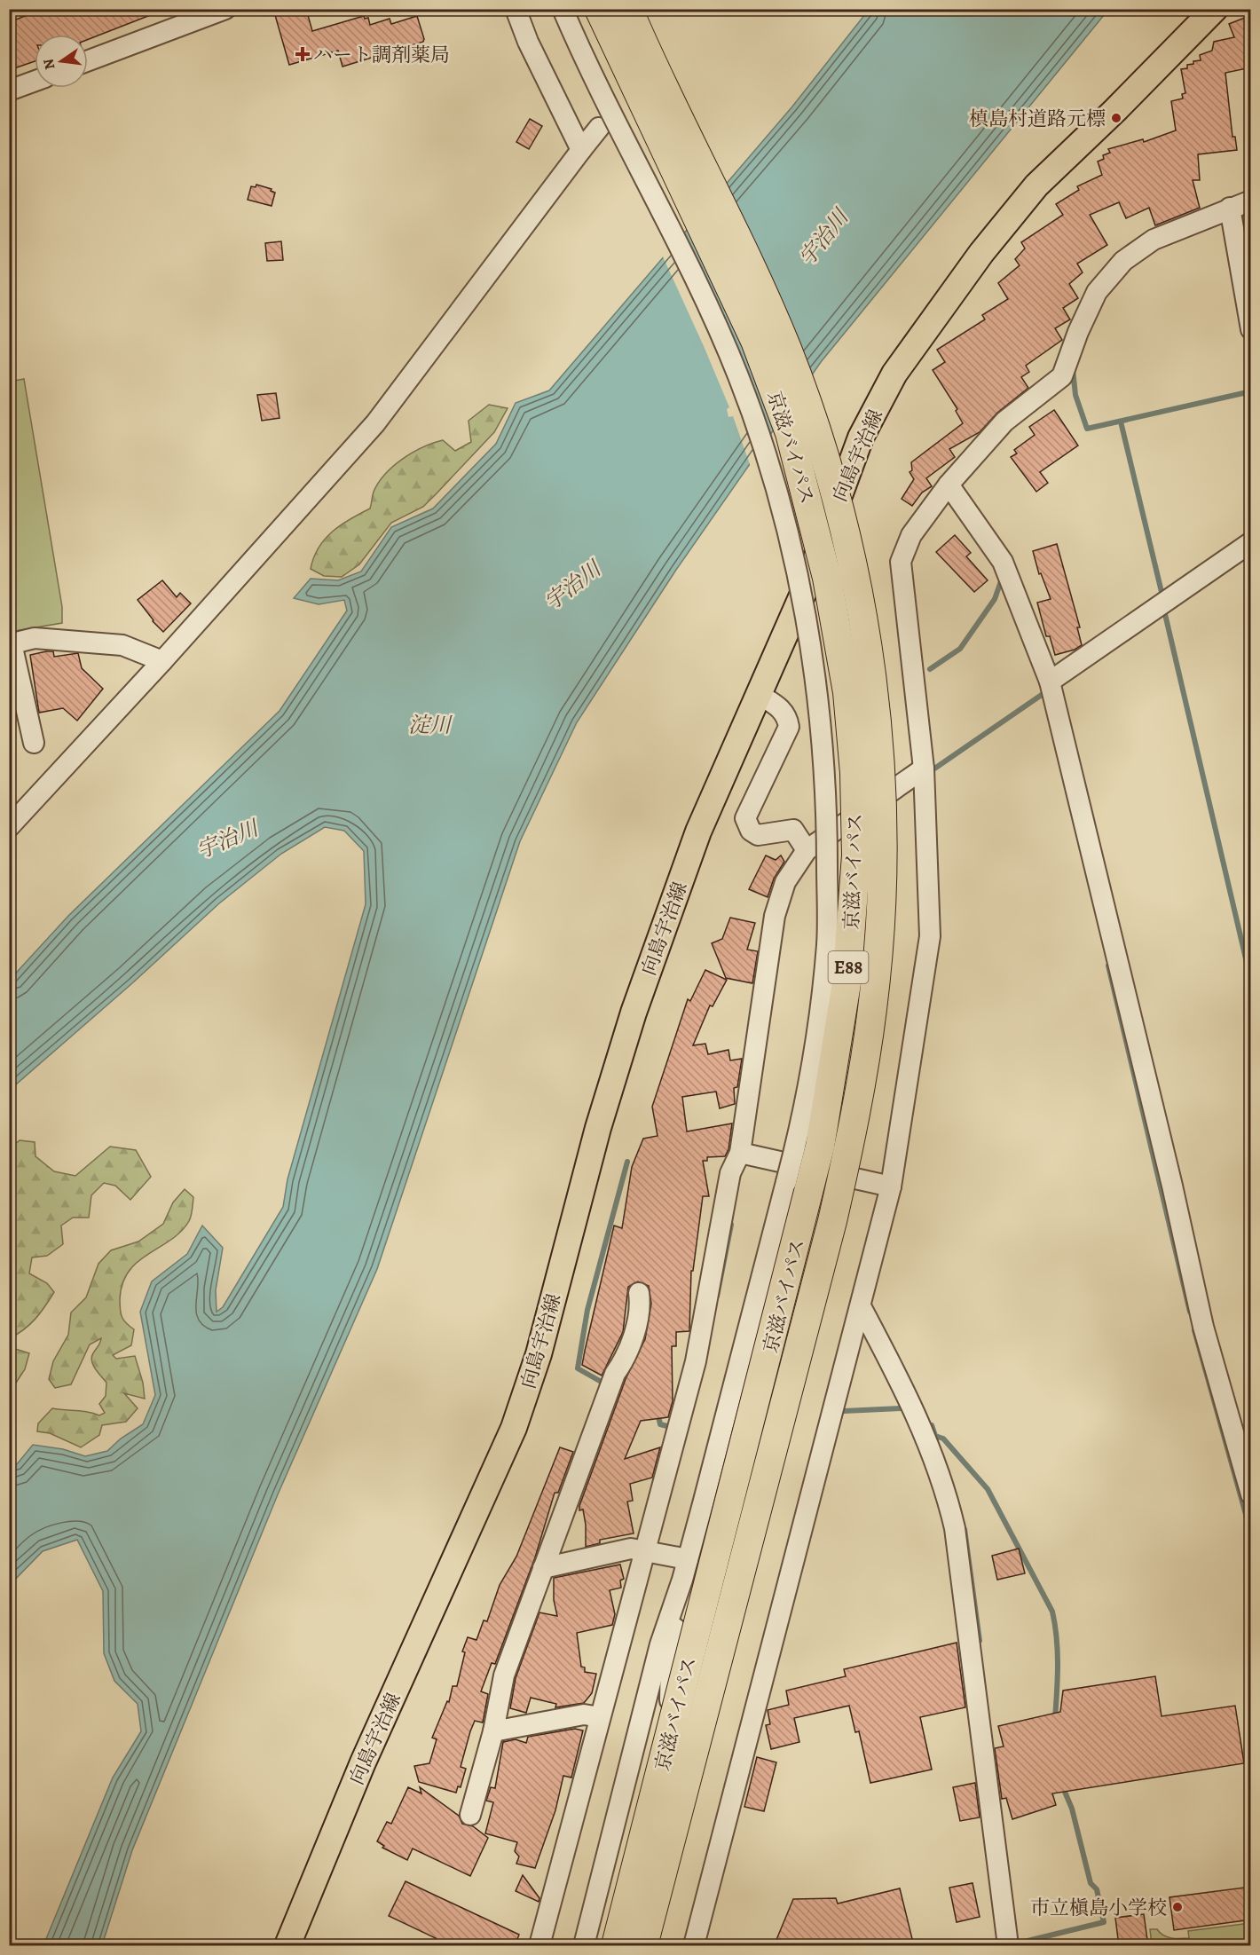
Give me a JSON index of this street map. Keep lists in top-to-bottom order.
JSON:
{
  "streets": {
    "highway": ["京滋バイパス", "E88"],
    "main road": ["向島宇治線"]
  },
  "water": ["宇治川", "淀川"],
  "places": {
    "health": ["ハート調剤薬局"],
    "other": ["槙島村道路元標", "市立槇島小学校"]
  },
  "north": "left"
}
